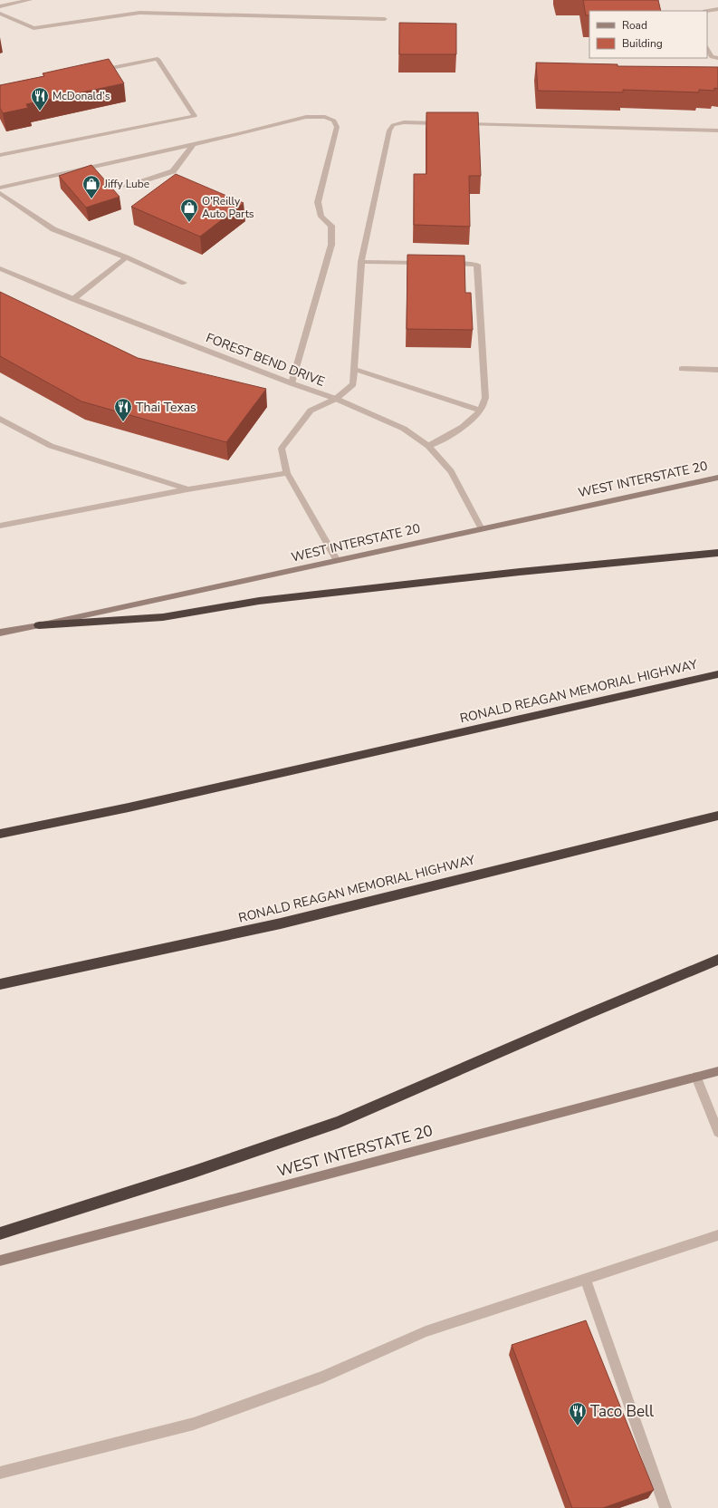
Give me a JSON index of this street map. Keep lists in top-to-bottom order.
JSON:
{
  "streets": {
    "highway": ["RONALD REAGAN MEMORIAL HIGHWAY"],
    "main road": ["WEST INTERSTATE 20"],
    "street": ["FOREST BEND DRIVE"]
  },
  "crossings": [
    ["FOREST BEND DRIVE", "WEST INTERSTATE 20"]
  ],
  "places": {
    "restaurant": ["McDonald's", "Thai Texas", "Taco Bell"],
    "shop": ["Jiffy Lube", "O'Reilly Auto Parts"]
  },
  "legend": ["Road", "Building"]
}
